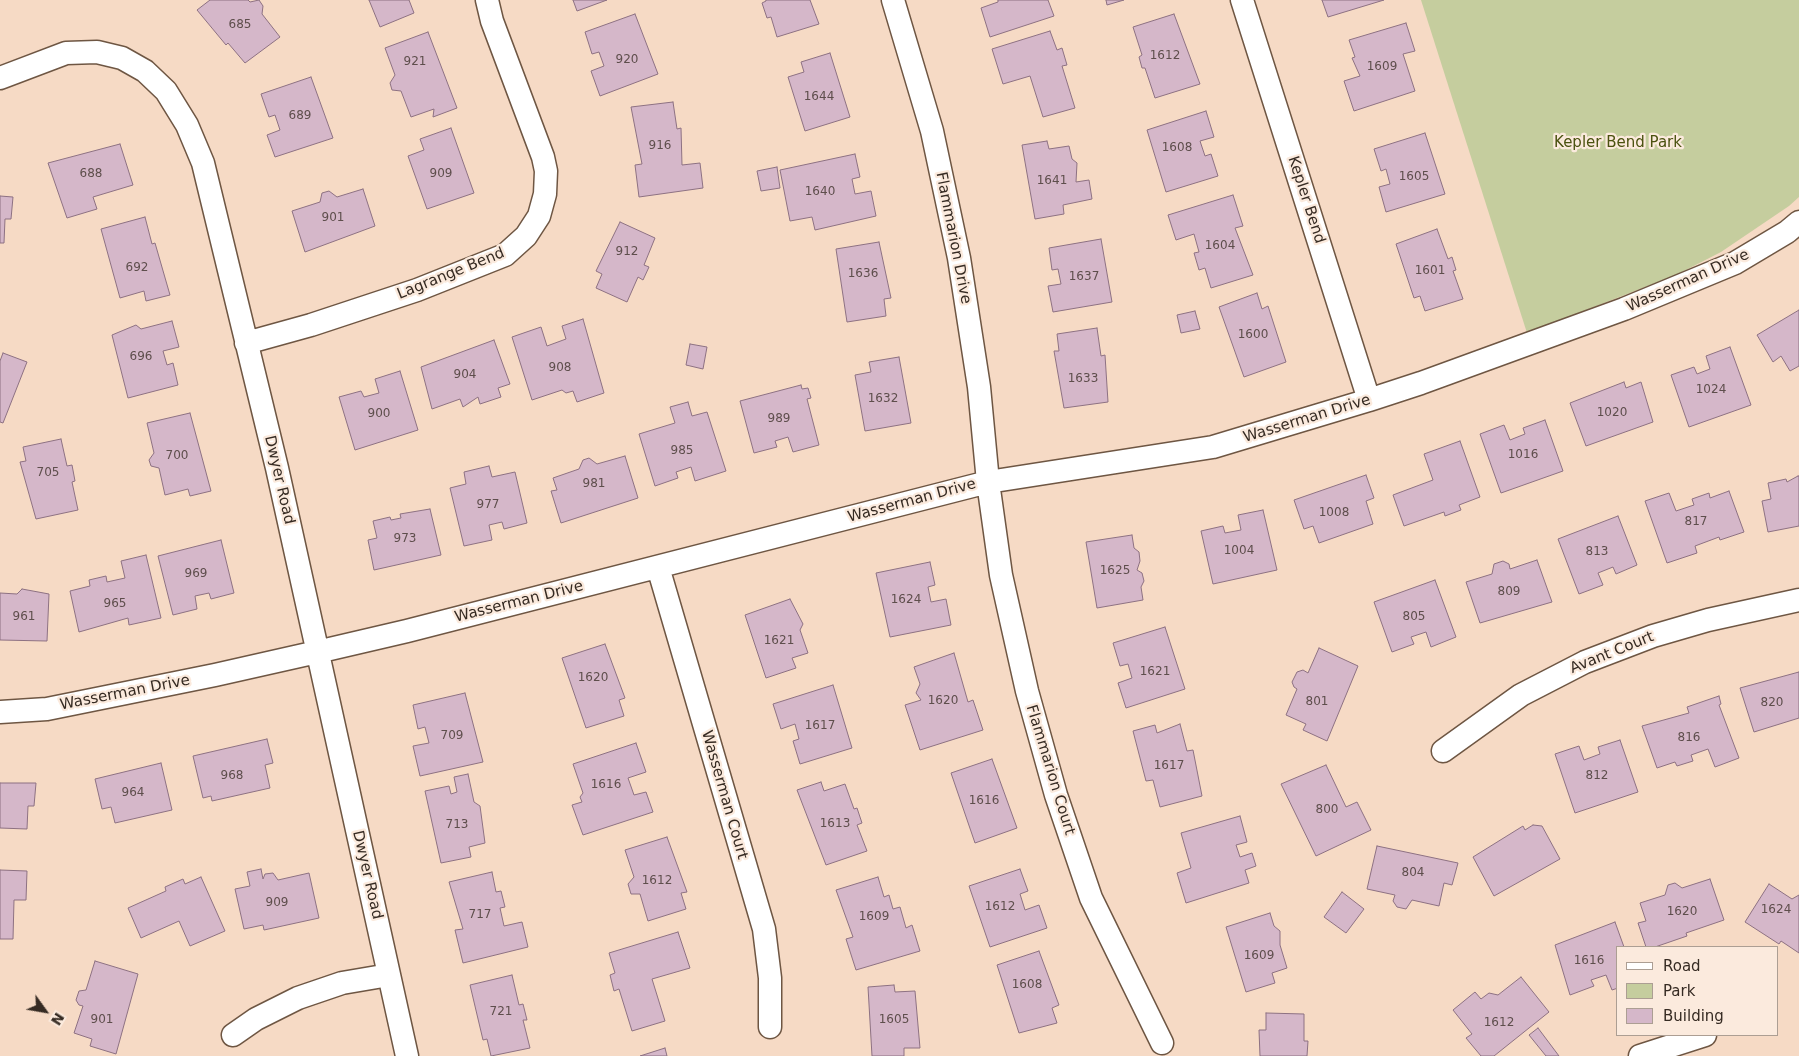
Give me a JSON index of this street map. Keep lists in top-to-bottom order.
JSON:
{
  "streets": {
    "street": [
      "Kepler Bend",
      "Flammarion Drive",
      "Lagrange Bend",
      "Wasserman Drive",
      "Dwyer Road",
      "Avant Court",
      "Flammarion Court",
      "Wasserman Court"
    ]
  },
  "crossings": [
    ["Kepler Bend", "Wasserman Drive"],
    ["Flammarion Drive", "Wasserman Drive"],
    ["Flammarion Drive", "Flammarion Court"],
    ["Lagrange Bend", "Dwyer Road"],
    ["Wasserman Drive", "Dwyer Road"],
    ["Wasserman Drive", "Flammarion Court"],
    ["Wasserman Drive", "Wasserman Court"]
  ],
  "parks": ["Kepler Bend Park"],
  "house_numbers": [
    "685",
    "1612",
    "920",
    "921",
    "1609",
    "1644",
    "689",
    "916",
    "1608",
    "688",
    "909",
    "1605",
    "1641",
    "1640",
    "901",
    "1604",
    "912",
    "692",
    "1601",
    "1636",
    "1637",
    "1600",
    "696",
    "908",
    "904",
    "1633",
    "1024",
    "1632",
    "1020",
    "900",
    "989",
    "985",
    "1016",
    "700",
    "705",
    "981",
    "977",
    "1008",
    "817",
    "973",
    "1004",
    "813",
    "1625",
    "969",
    "809",
    "1624",
    "965",
    "961",
    "805",
    "1621",
    "1621",
    "1620",
    "1620",
    "801",
    "820",
    "1617",
    "709",
    "816",
    "1617",
    "968",
    "812",
    "1616",
    "964",
    "1616",
    "800",
    "1613",
    "713",
    "804",
    "1612",
    "909",
    "1612",
    "1624",
    "1620",
    "717",
    "1609",
    "1609",
    "1616",
    "1608",
    "721",
    "901",
    "1605",
    "1612"
  ],
  "legend": ["Road", "Park", "Building"],
  "north": "bottom right"
}
